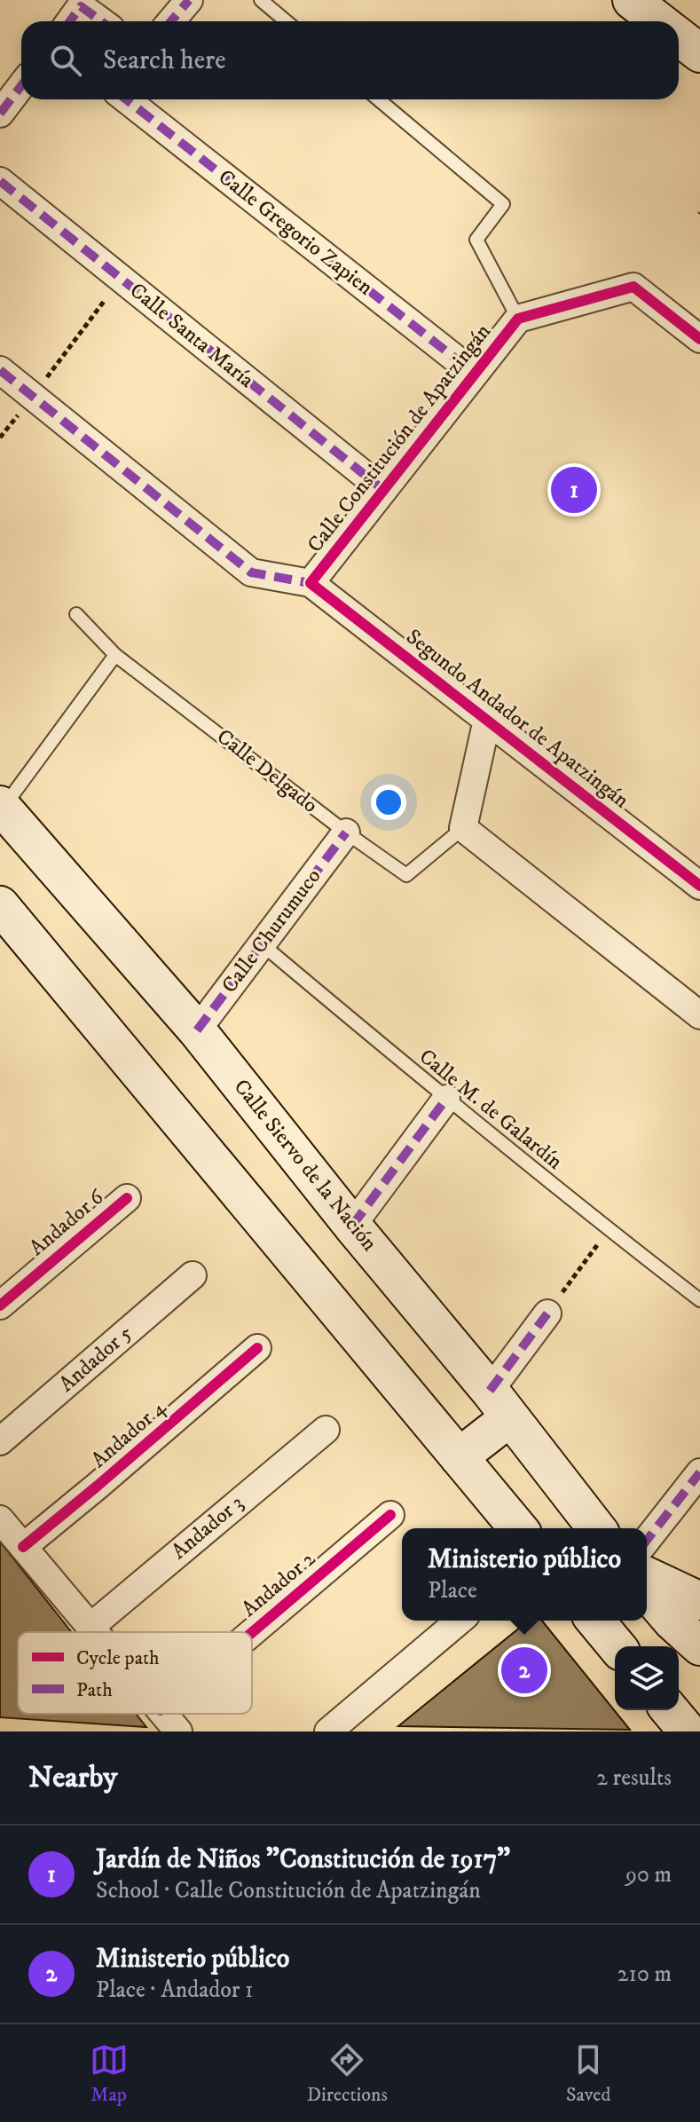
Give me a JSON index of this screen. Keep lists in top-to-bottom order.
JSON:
{
  "streets": {
    "main road": ["Calle Siervo de la Nación"],
    "street": [
      "Calle Gregorio Zapien",
      "Calle Santa María",
      "Calle Constitución de Apatzingán",
      "Segundo Andador de Apatzingán",
      "Calle Churumuco",
      "Andador 6",
      "Andador 5",
      "Andador 4",
      "Andador 3",
      "Andador 2"
    ],
    "lane": ["Calle Delgado", "Calle M. de Galardín"]
  },
  "crossings": [
    ["Calle Gregorio Zapien", "Calle Constitución de Apatzingán"],
    ["Calle Santa María", "Calle Constitución de Apatzingán"],
    ["Calle Constitución de Apatzingán", "Segundo Andador de Apatzingán"],
    ["Calle Delgado", "Calle Churumuco"],
    ["Calle Churumuco", "Calle M. de Galardín"],
    ["Calle Churumuco", "Calle Siervo de la Nación"]
  ],
  "legend": ["Cycle path", "Path"],
  "page": {
    "search": "Search here",
    "pins": ["1", "2"],
    "popup": ["Ministerio público", "Place"],
    "heading": ["Nearby", "2 results"],
    "list": [
      {
        "mark": "1",
        "name": "Jardín de Niños \"Constitución de 1917\"",
        "note": "School · Calle Constitución de Apatzingán",
        "value": "90 m"
      },
      {
        "mark": "2",
        "name": "Ministerio público",
        "note": "Place · Andador 1",
        "value": "210 m"
      }
    ],
    "nav": ["Map", "Directions", "Saved"]
  }
}
